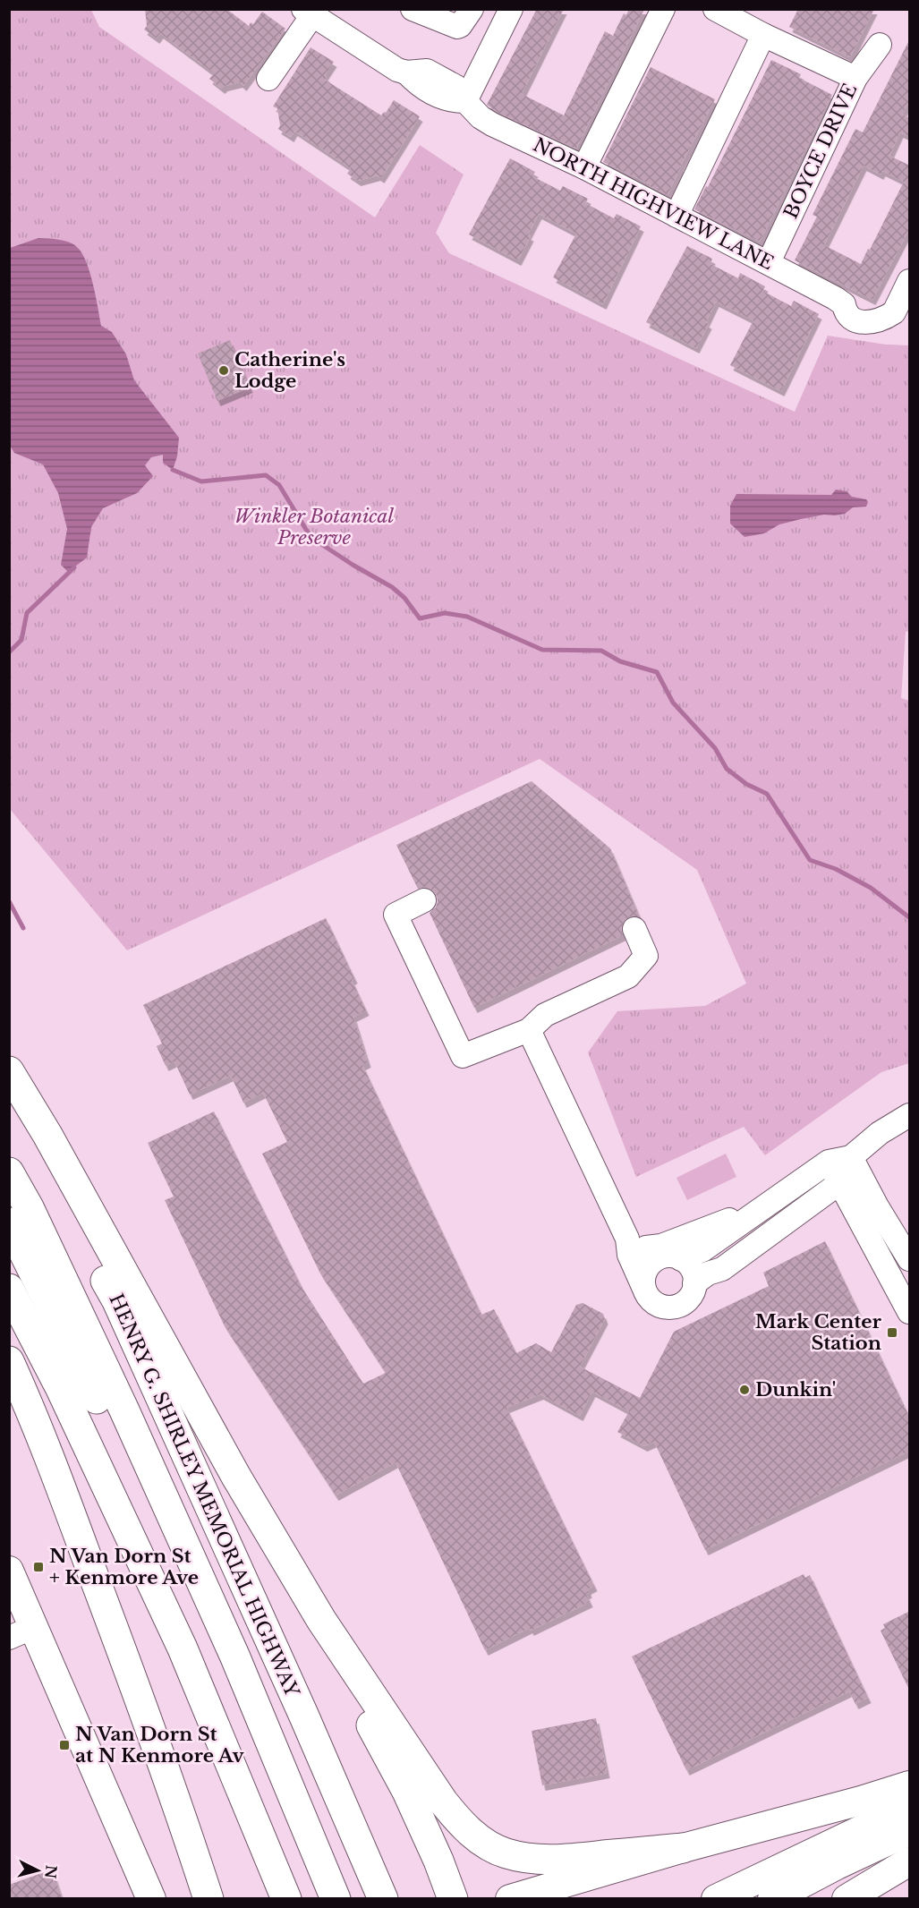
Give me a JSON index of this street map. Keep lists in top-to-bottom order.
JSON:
{
  "streets": {
    "highway": ["HENRY G. SHIRLEY MEMORIAL HIGHWAY"],
    "street": ["BOYCE DRIVE", "NORTH HIGHVIEW LANE"]
  },
  "crossings": [
    ["BOYCE DRIVE", "NORTH HIGHVIEW LANE"]
  ],
  "parks": ["Winkler Botanical Preserve"],
  "places": {
    "other": ["Catherine's Lodge", "Dunkin'"],
    "transit": ["Mark Center Station", "N Van Dorn St + Kenmore Ave", "N Van Dorn St at N Kenmore Av"]
  },
  "north": "right"
}
